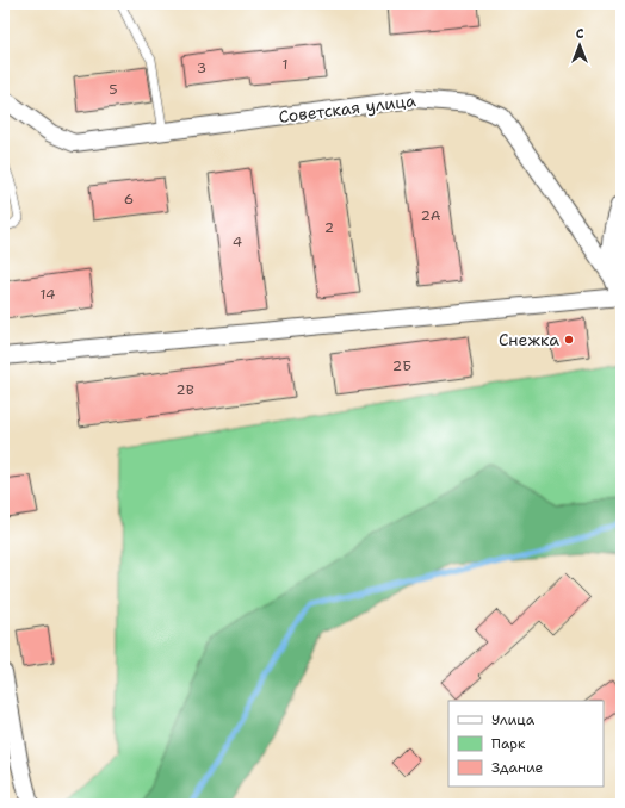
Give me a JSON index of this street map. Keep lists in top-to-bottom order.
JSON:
{
  "streets": {
    "street": ["Советская улица"]
  },
  "places": ["Снежка"],
  "house_numbers": [
    "1",
    "3",
    "5",
    "6",
    "2А",
    "2",
    "4",
    "14",
    "2Б",
    "2В"
  ],
  "legend": ["Улица", "Парк", "Здание"],
  "north": "top"
}
